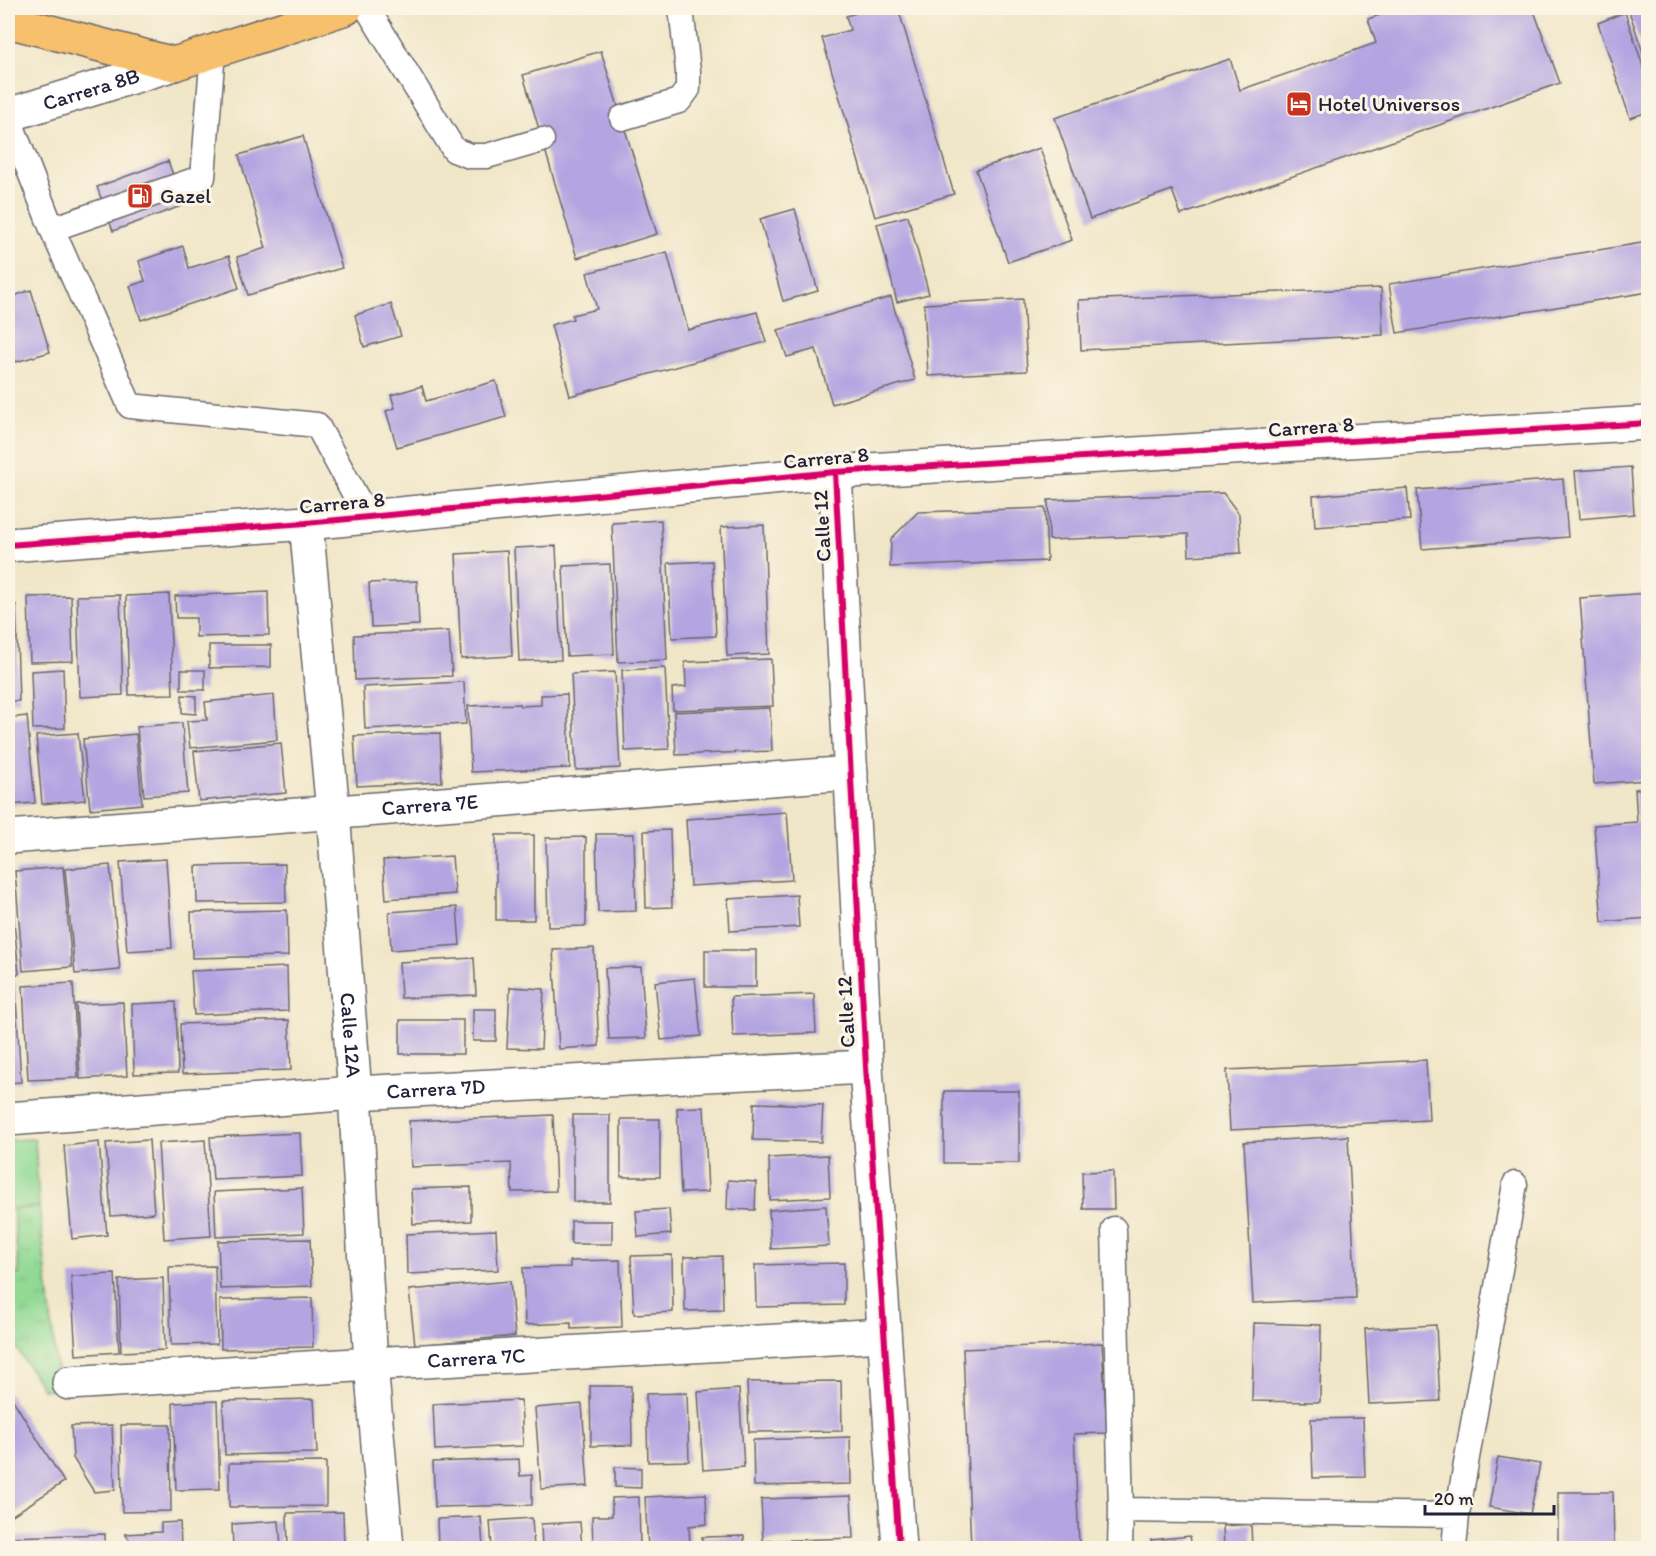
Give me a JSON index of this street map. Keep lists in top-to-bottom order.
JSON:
{
  "streets": {
    "street": [
      "Carrera 8B",
      "Carrera 8",
      "Calle 12",
      "Carrera 7E",
      "Calle 12A",
      "Carrera 7D",
      "Carrera 7C"
    ]
  },
  "crossings": [
    ["Carrera 8", "Calle 12"],
    ["Carrera 8", "Calle 12A"],
    ["Calle 12", "Carrera 7E"],
    ["Calle 12", "Carrera 7D"],
    ["Calle 12", "Carrera 7C"],
    ["Carrera 7E", "Calle 12A"],
    ["Calle 12A", "Carrera 7D"],
    ["Calle 12A", "Carrera 7C"]
  ],
  "places": {
    "hotel": ["Hotel Universos"],
    "fuel station": ["Gazel"]
  },
  "scale_bar": "20 m"
}
